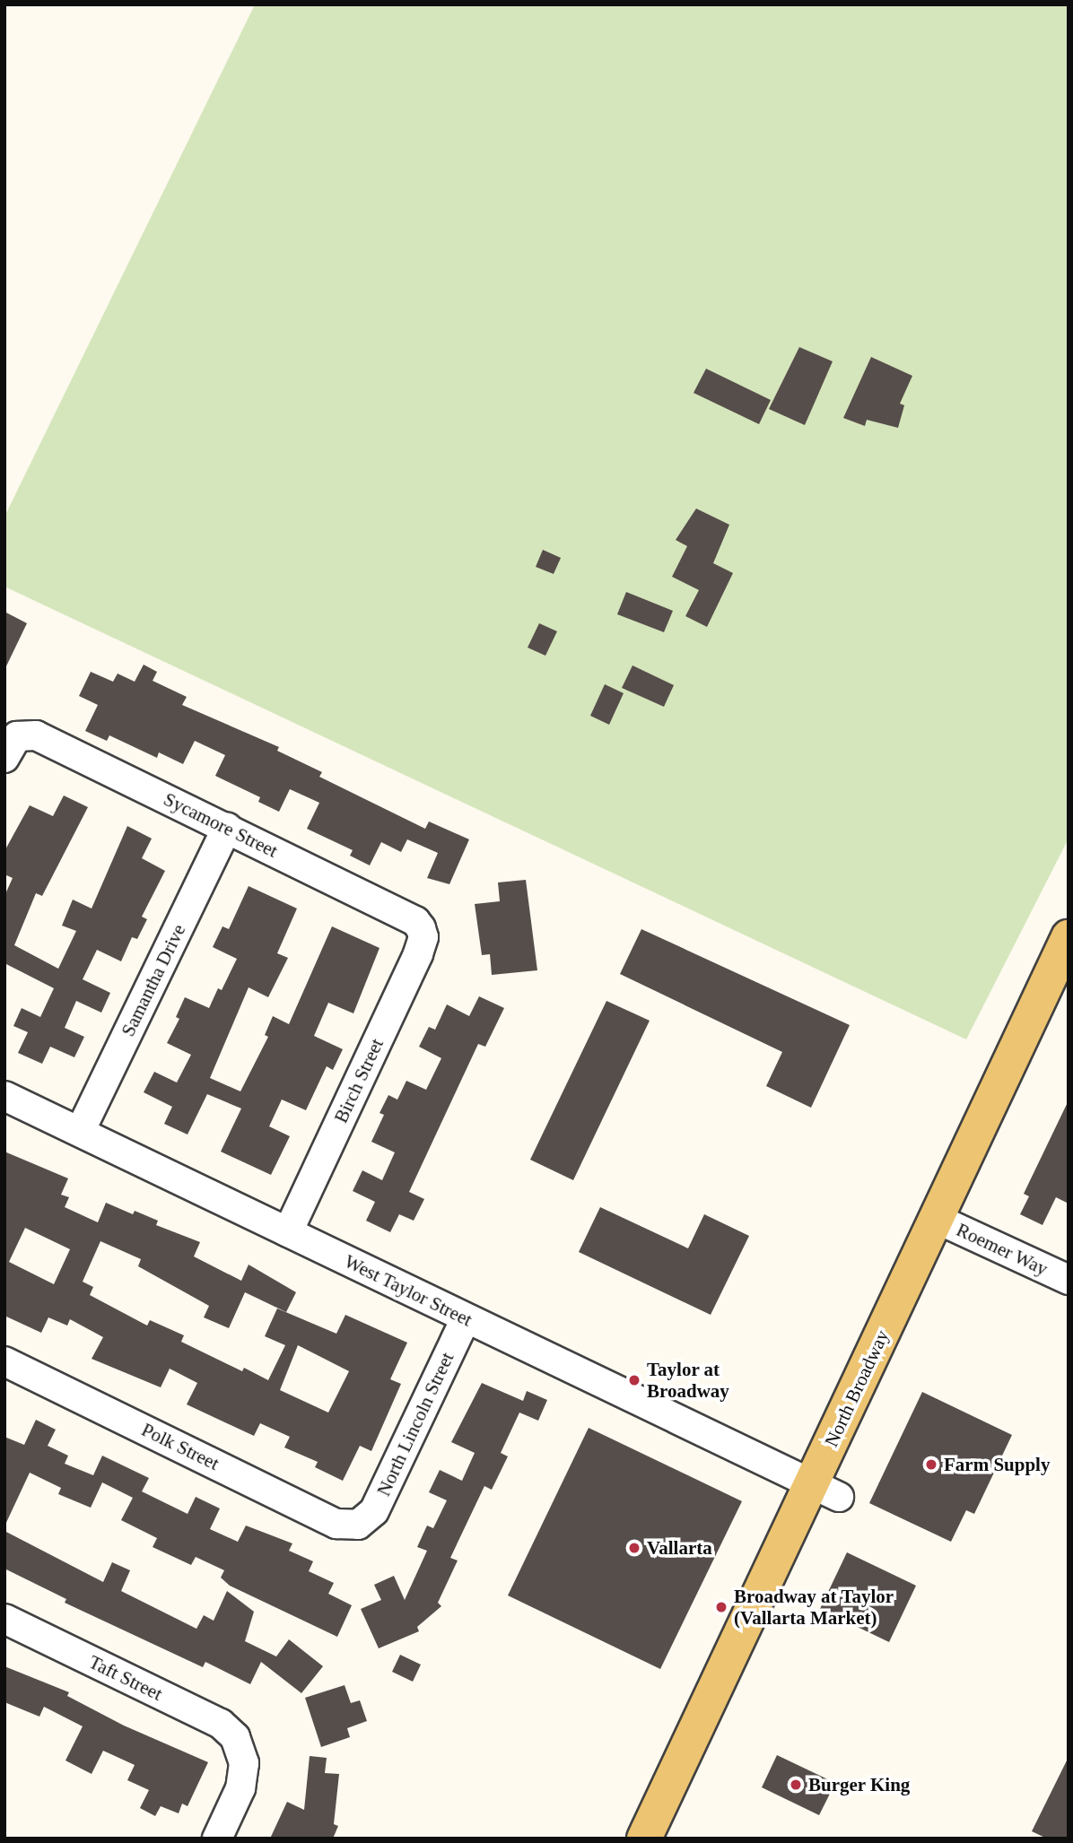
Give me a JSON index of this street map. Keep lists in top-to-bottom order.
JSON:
{
  "streets": {
    "main road": ["North Broadway"],
    "street": [
      "Sycamore Street",
      "Samantha Drive",
      "Birch Street",
      "Roemer Way",
      "West Taylor Street",
      "North Lincoln Street",
      "Polk Street",
      "Taft Street"
    ]
  },
  "crossings": [
    ["Sycamore Street", "Samantha Drive"],
    ["Sycamore Street", "Birch Street"],
    ["Samantha Drive", "West Taylor Street"],
    ["Birch Street", "West Taylor Street"],
    ["Roemer Way", "North Broadway"],
    ["West Taylor Street", "North Broadway"],
    ["West Taylor Street", "North Lincoln Street"],
    ["North Lincoln Street", "Polk Street"]
  ],
  "places": [
    "Taylor at Broadway",
    "Farm Supply",
    "Vallarta",
    "Broadway at Taylor (Vallarta Market)",
    "Burger King"
  ]
}
